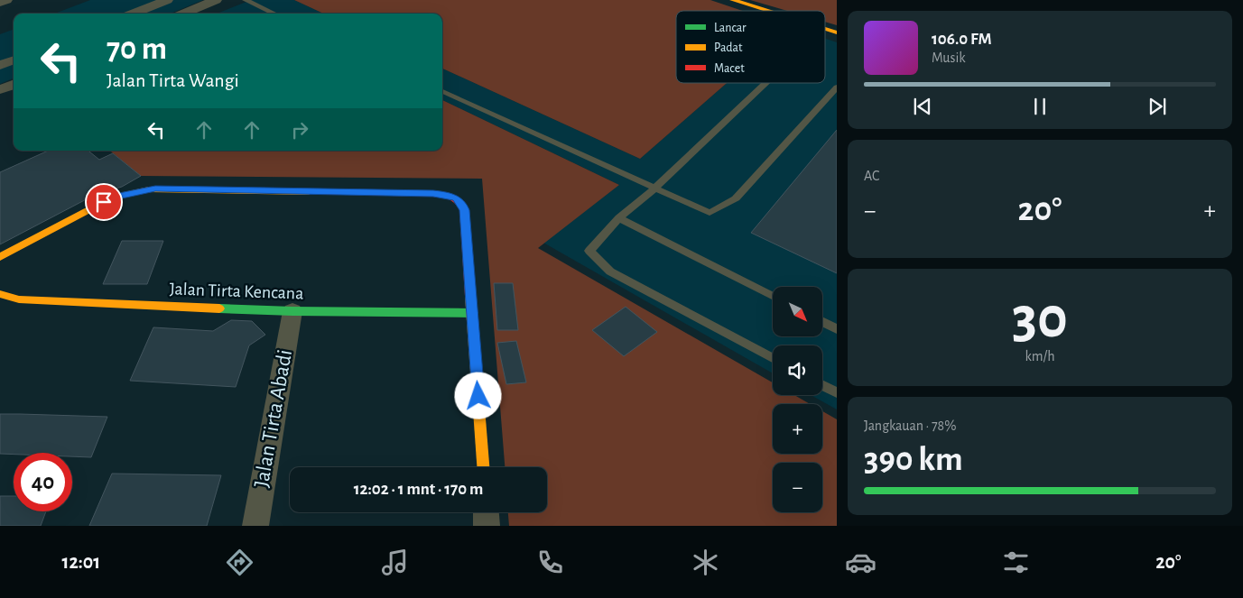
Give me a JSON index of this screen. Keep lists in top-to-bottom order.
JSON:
{
  "streets": {
    "street": ["Jalan Tirta Kencana", "Jalan Tirta Abadi"]
  },
  "crossings": [
    ["Jalan Tirta Kencana", "Jalan Tirta Abadi"]
  ],
  "legend": ["Lancar", "Padat", "Macet"],
  "north": "bottom right",
  "page": {
    "turn": ["70 m", "Jalan Tirta Wangi"],
    "song": ["106.0 FM", "Musik"],
    "tile": [
      "AC",
      ["30", "km/h"],
      ["Jangkauan · 78%", "390 km"]
    ],
    "heat": ["−", "20°", "+"],
    "map_buttons": ["+", "−"],
    "limit": "40",
    "trip": "12:02 · 1 mnt · 170 m",
    "tabs": ["12:01", "20°"]
  }
}
